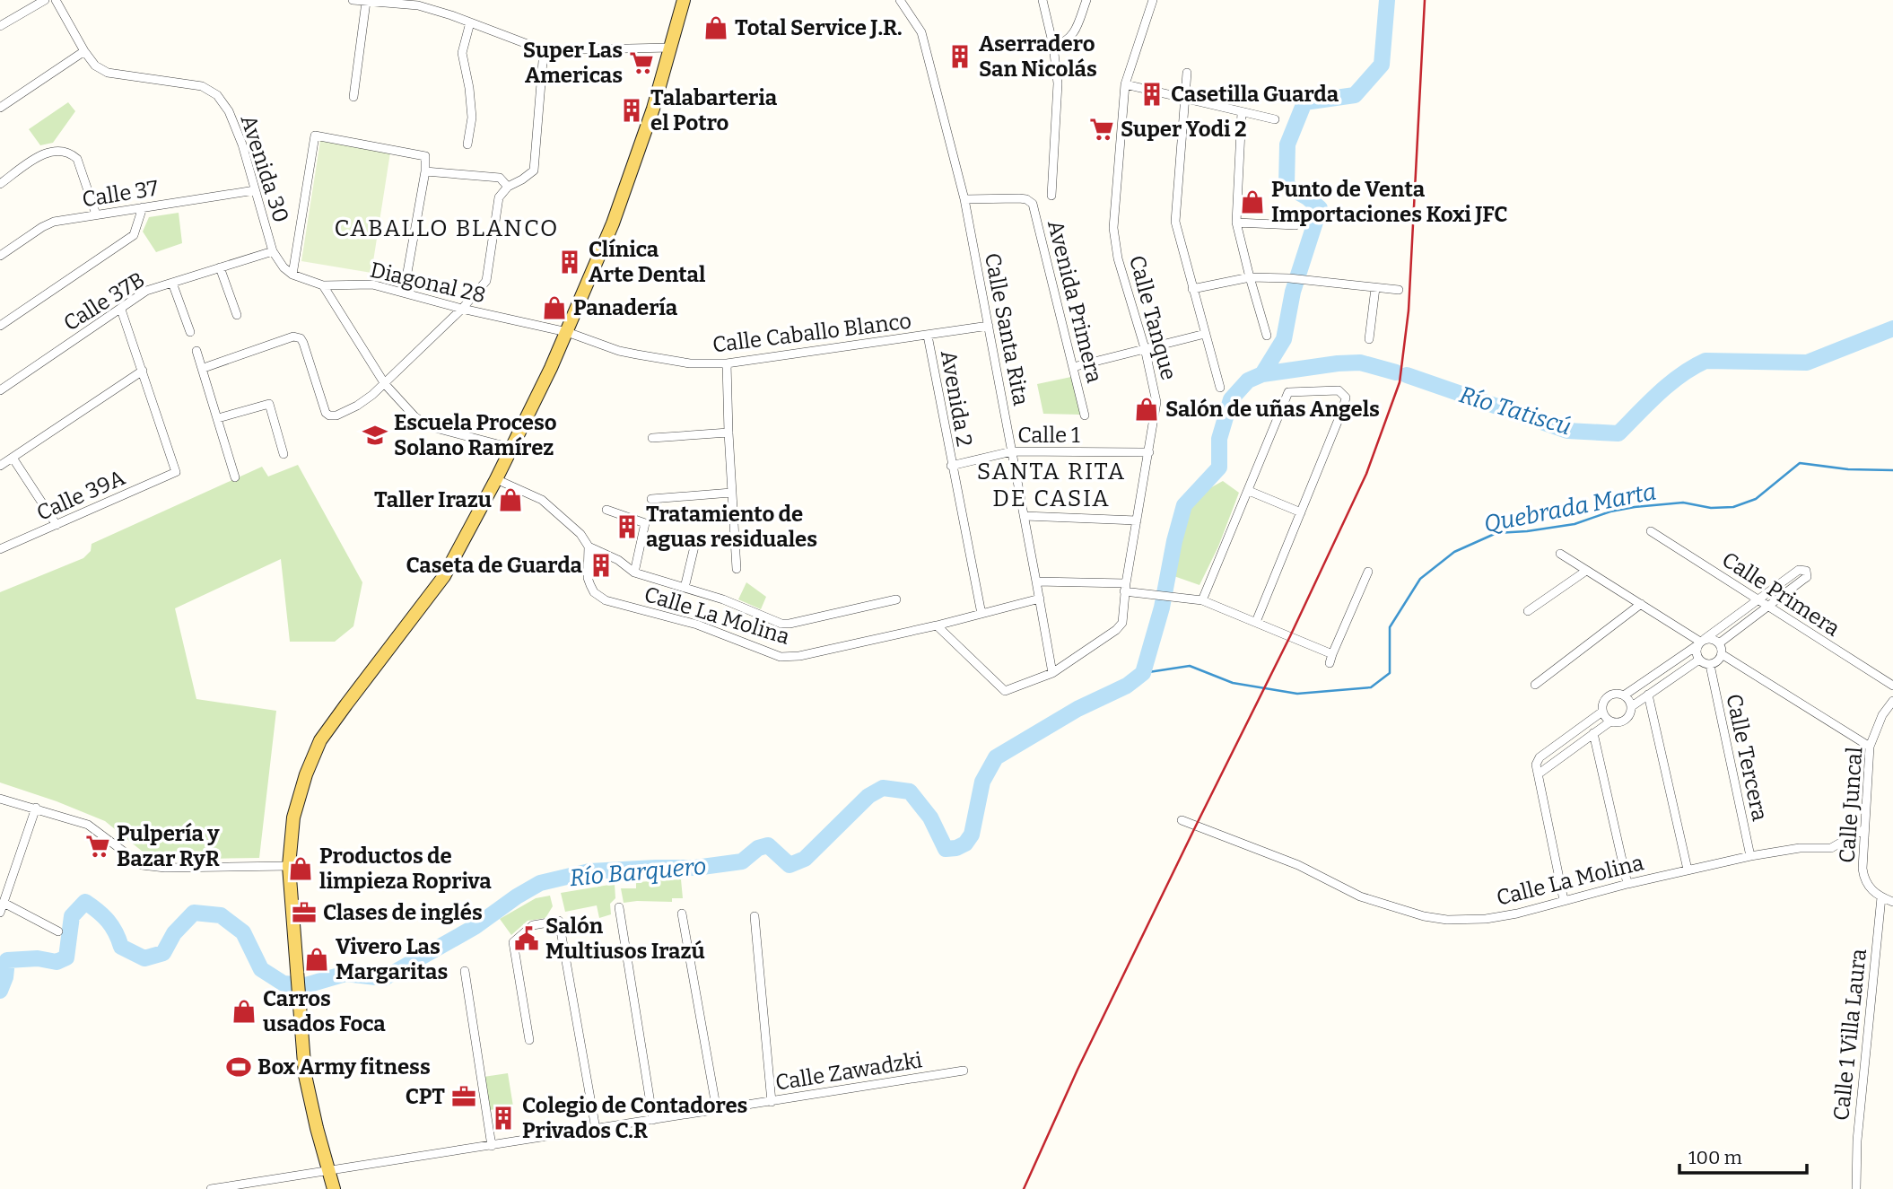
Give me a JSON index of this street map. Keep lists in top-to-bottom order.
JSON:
{
  "streets": {
    "street": [
      "Avenida 30",
      "Calle 37",
      "Diagonal 28",
      "Calle 37B",
      "Avenida Primera",
      "Calle Tanque",
      "Calle Santa Rita",
      "Calle Caballo Blanco",
      "Avenida 2",
      "Calle 1",
      "Calle 39A",
      "Calle Primera",
      "Calle La Molina",
      "Calle Tercera",
      "Calle Juncal",
      "Calle 1 Villa Laura",
      "Calle Zawadzki"
    ]
  },
  "crossings": [
    ["Avenida 30", "Calle 37"],
    ["Avenida 30", "Diagonal 28"],
    ["Avenida 30", "Calle 37B"],
    ["Diagonal 28", "Calle Caballo Blanco"],
    ["Avenida Primera", "Calle Santa Rita"],
    ["Calle Tanque", "Calle Santa Rita"],
    ["Calle Tanque", "Calle 1"],
    ["Calle Tanque", "Calle La Molina"],
    ["Calle Santa Rita", "Calle Caballo Blanco"],
    ["Calle Santa Rita", "Calle 1"],
    ["Calle Santa Rita", "Calle La Molina"],
    ["Calle Caballo Blanco", "Avenida 2"],
    ["Avenida 2", "Calle 1"],
    ["Avenida 2", "Calle La Molina"],
    ["Calle La Molina", "Calle Tercera"],
    ["Calle La Molina", "Calle Juncal"],
    ["Calle Juncal", "Calle 1 Villa Laura"]
  ],
  "districts": ["CABALLO BLANCO", "SANTA RITA DE CASIA"],
  "water": ["Río Tatiscú", "Quebrada Marta", "Río Barquero"],
  "places": {
    "shop": [
      "Total Service J.R.",
      "Punto de Venta Importaciones Koxi JFC",
      "Panadería",
      "Salón de uñas Angels",
      "Taller Irazu",
      "Productos de limpieza Ropriva",
      "Vivero Las Margaritas",
      "Carros usados Foca"
    ],
    "building": [
      "Aserradero San Nicolás",
      "Casetilla Guarda",
      "Talabarteria el Potro",
      "Clínica Arte Dental",
      "Tratamiento de aguas residuales",
      "Caseta de Guarda",
      "Colegio de Contadores Privados C.R"
    ],
    "supermarket": ["Super Las Americas", "Super Yodi 2", "Pulpería y Bazar RyR"],
    "school or university": ["Escuela Proceso Solano Ramírez"],
    "office": ["Clases de inglés", "CPT"],
    "public building": ["Salón Multiusos Irazú"],
    "sports": ["Box Army fitness"]
  },
  "scale_bar": "100 m"
}
